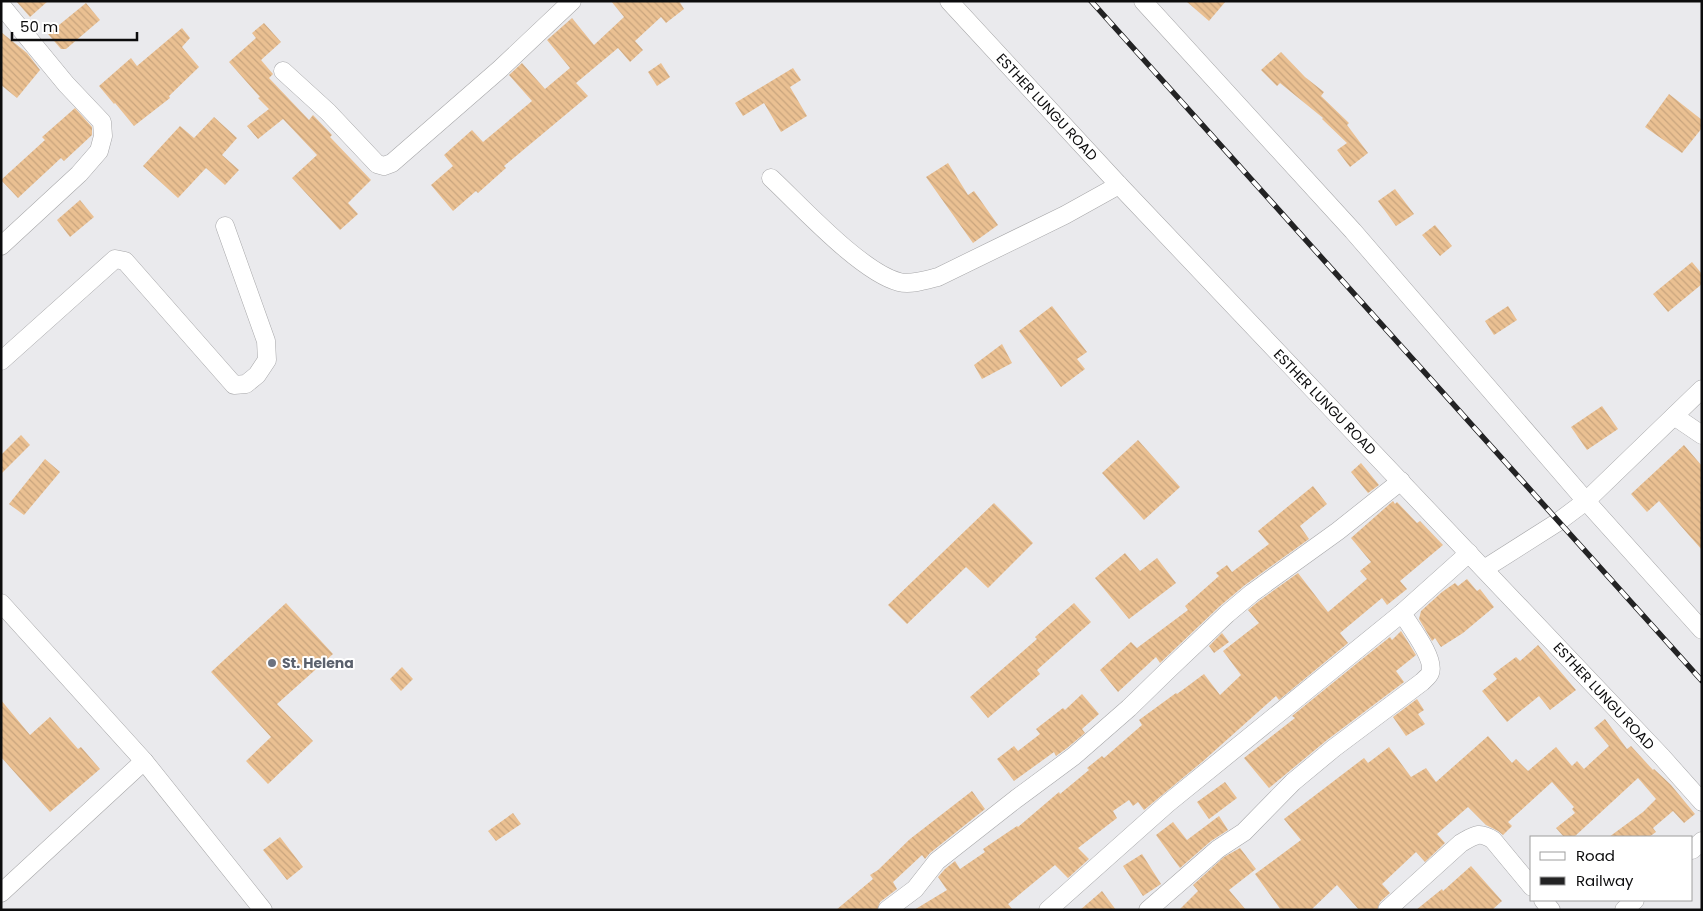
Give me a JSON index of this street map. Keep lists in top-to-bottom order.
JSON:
{
  "streets": {
    "street": ["ESTHER LUNGU ROAD"]
  },
  "places": ["St. Helena"],
  "legend": ["Road", "Railway"],
  "scale_bar": "50 m"
}
